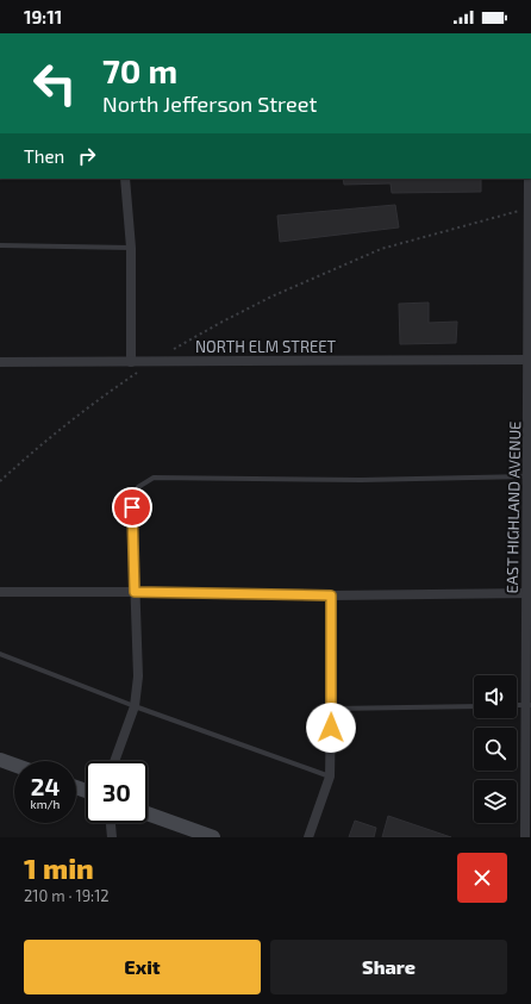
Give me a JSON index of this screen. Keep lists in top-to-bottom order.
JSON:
{
  "streets": {
    "street": ["NORTH ELM STREET", "EAST HIGHLAND AVENUE"]
  },
  "crossings": [
    ["NORTH ELM STREET", "EAST HIGHLAND AVENUE"]
  ],
  "page": {
    "status": "19:11",
    "turn": ["70 m", "North Jefferson Street"],
    "then": "Then",
    "speed": "24 km/h",
    "limit": "30",
    "heading": ["1 min", "210 m · 19:12"],
    "buttons": ["Exit", "Share"]
  }
}
